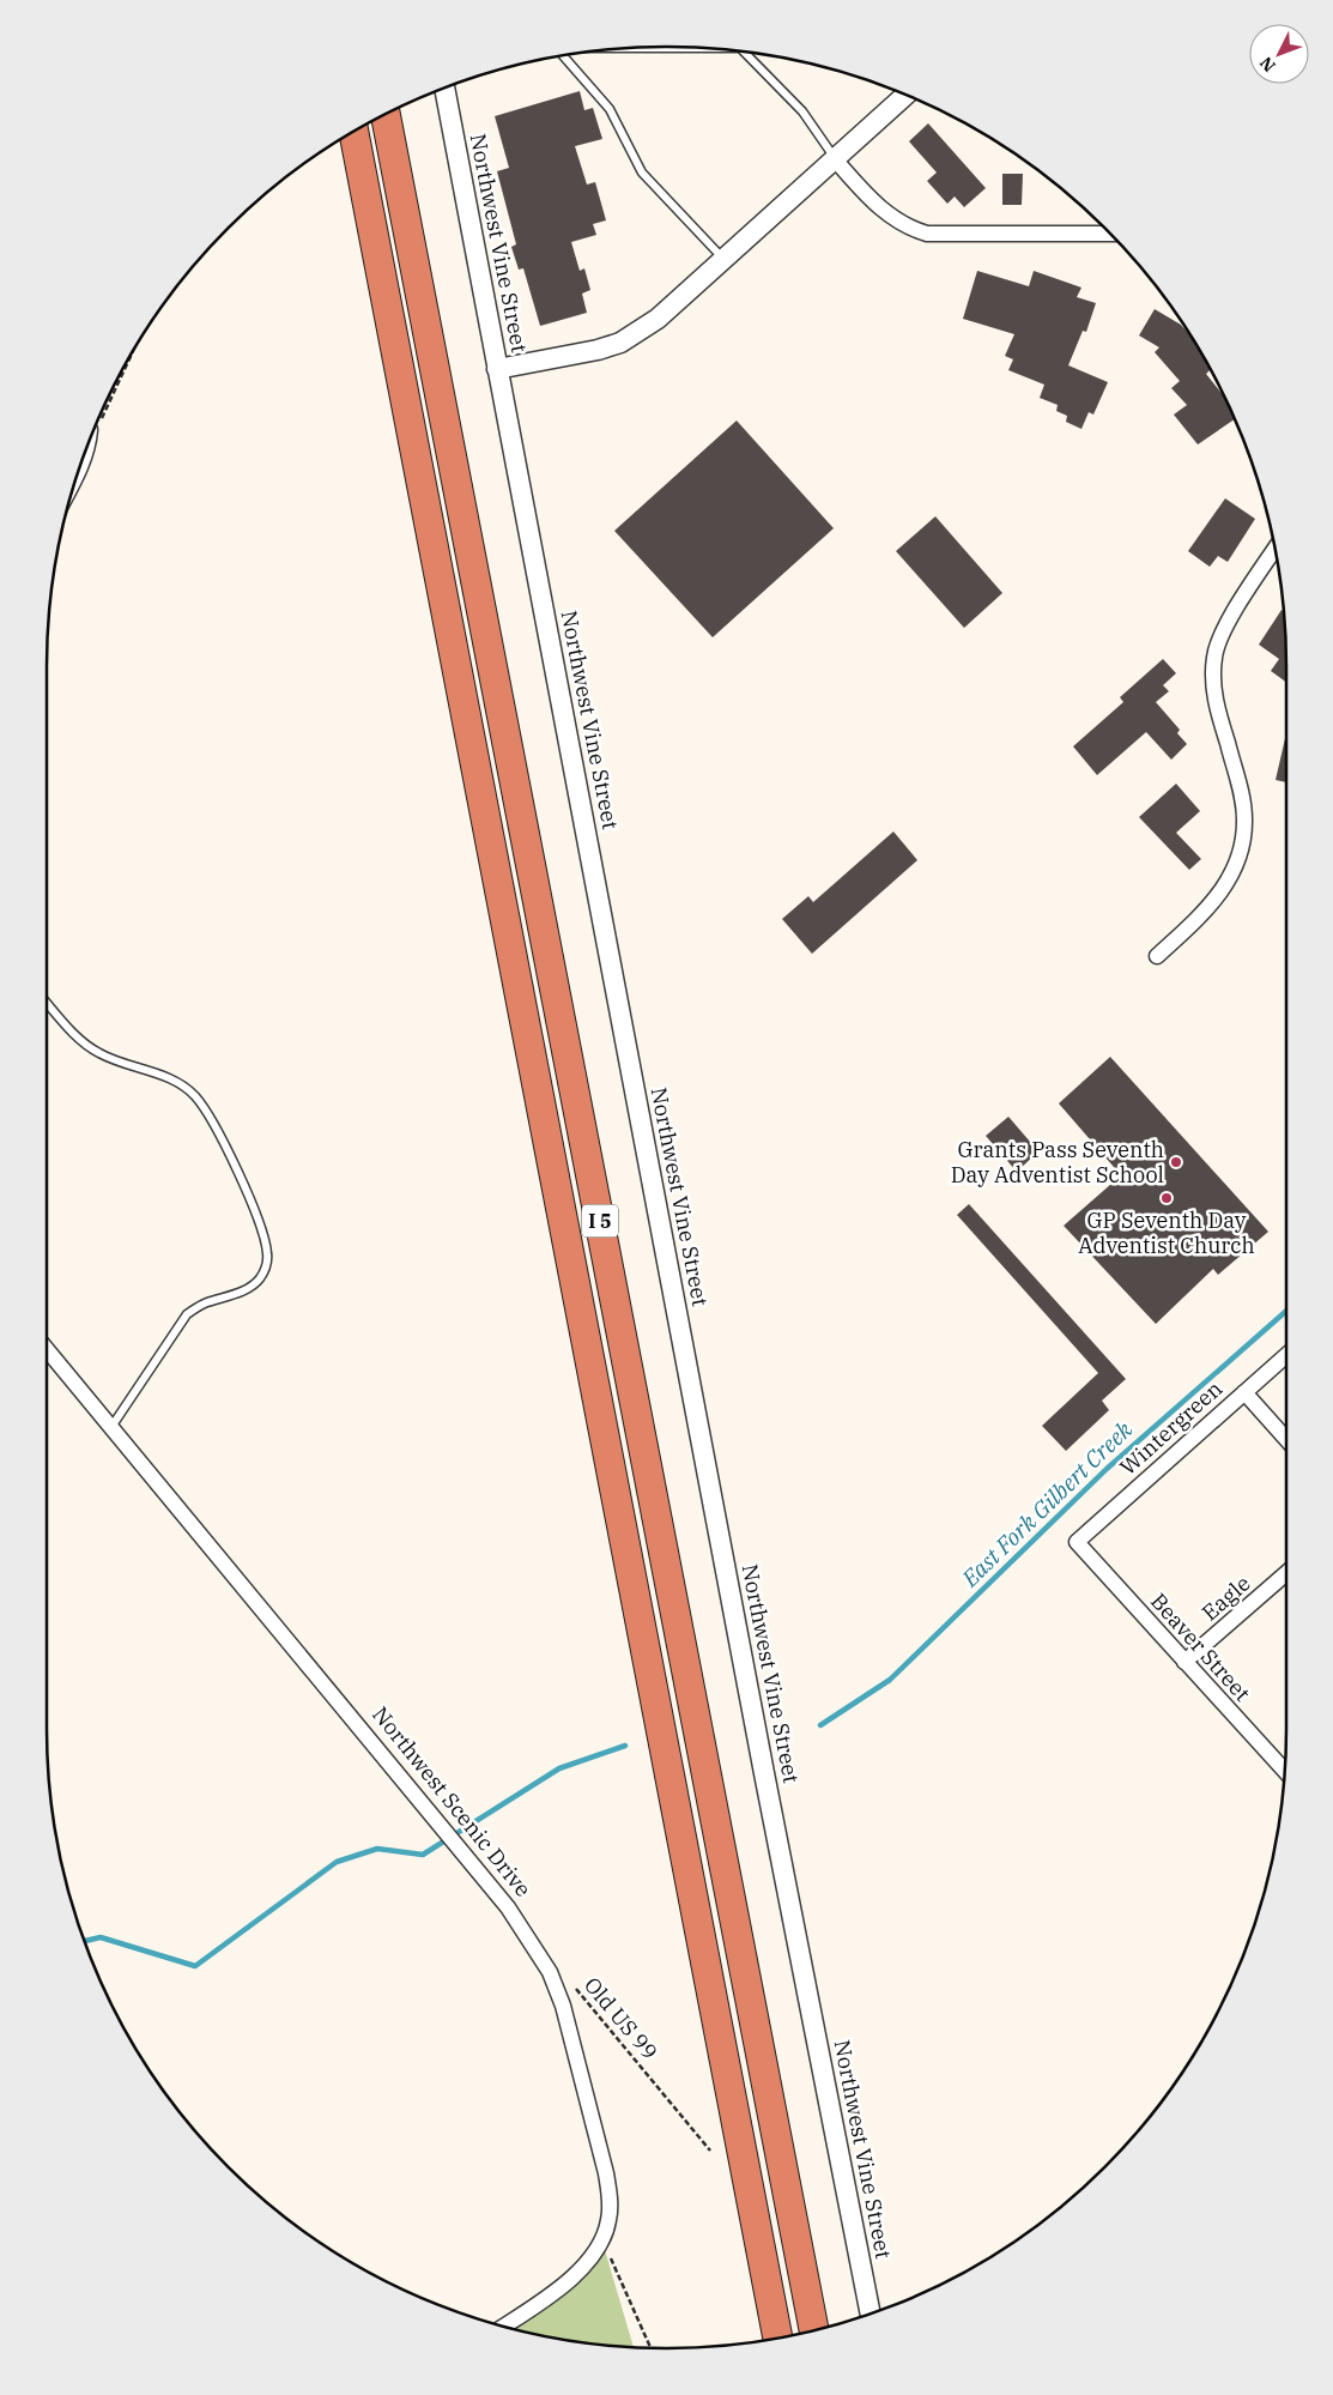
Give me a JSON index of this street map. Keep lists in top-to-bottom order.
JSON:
{
  "streets": {
    "highway": ["I 5"],
    "street": [
      "Northwest Vine Street",
      "Wintergreen",
      "Eagle",
      "Beaver Street",
      "Northwest Scenic Drive"
    ],
    "path": ["Old US 99"]
  },
  "crossings": [
    ["Wintergreen", "Beaver Street"],
    ["Eagle", "Beaver Street"]
  ],
  "water": ["East Fork Gilbert Creek"],
  "places": ["Grants Pass Seventh Day Adventist School", "GP Seventh Day Adventist Church"],
  "north": "bottom left"
}
